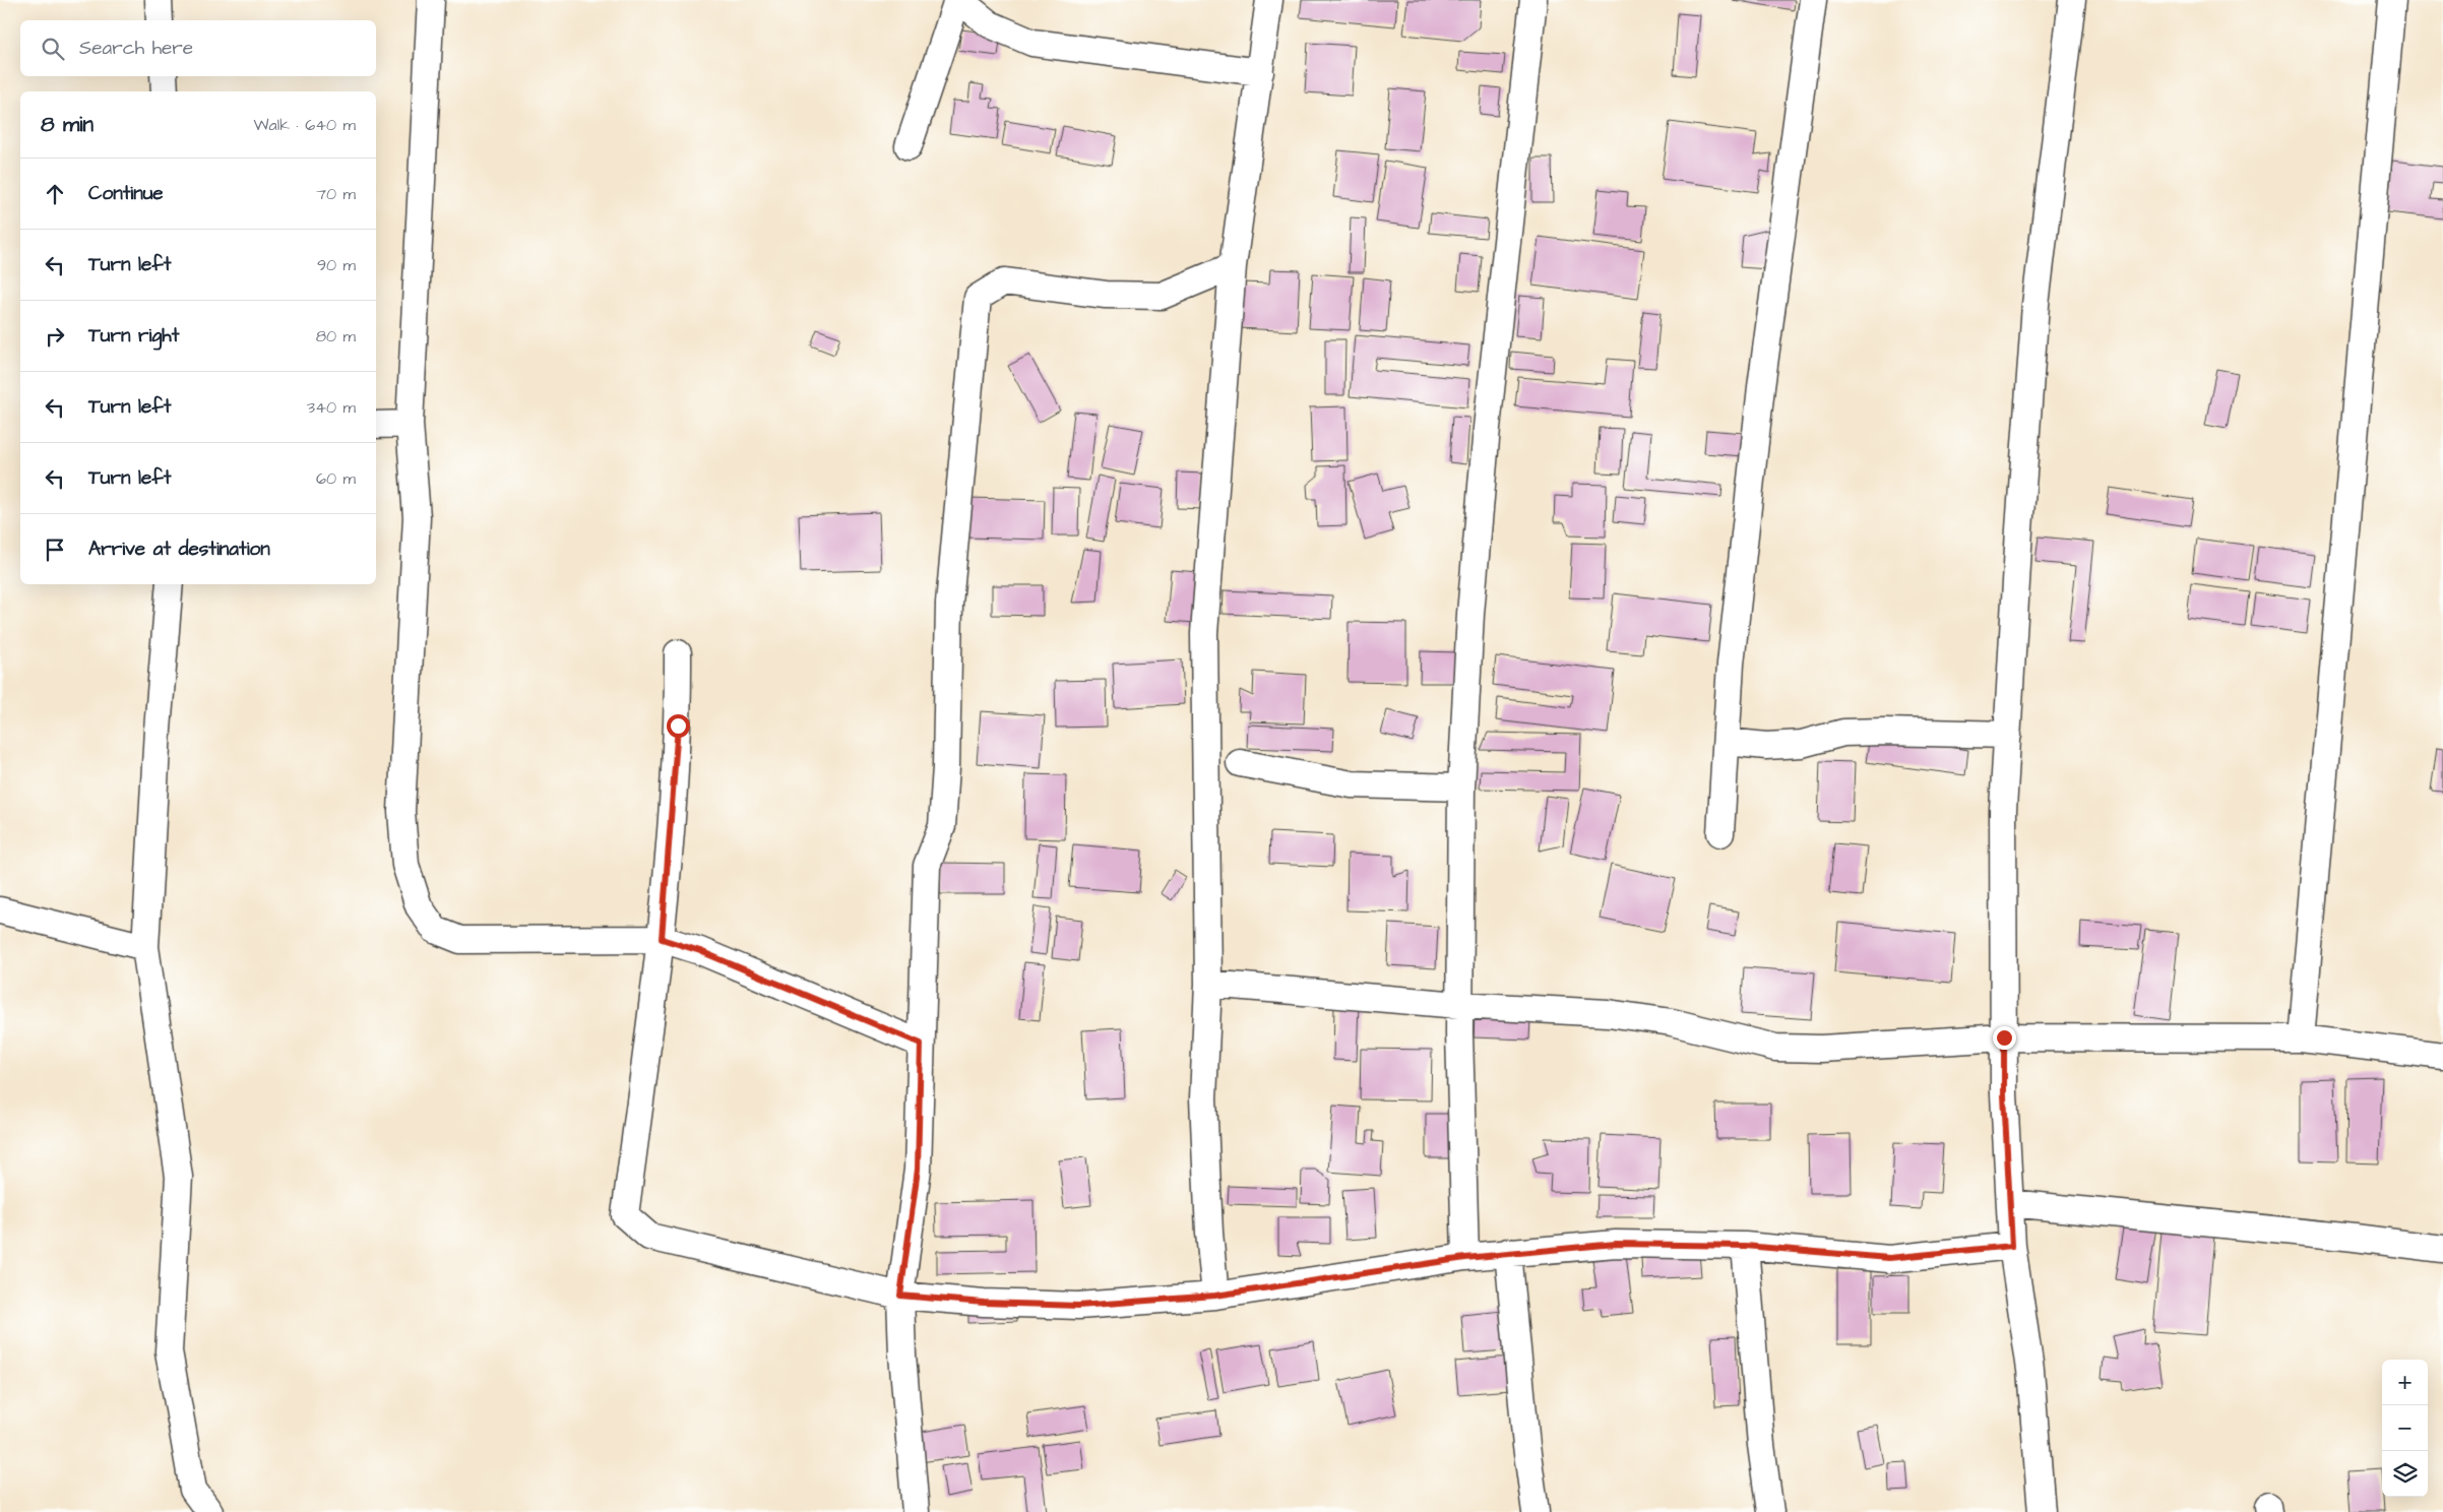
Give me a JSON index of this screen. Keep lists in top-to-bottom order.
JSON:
{
  "page": {
    "search": "Search here",
    "heading": ["8 min", "Walk · 640 m"],
    "list": [
      ["Continue", "70 m"],
      ["Turn left", "90 m"],
      ["Turn right", "80 m"],
      ["Turn left", "340 m"],
      ["Turn left", "60 m"],
      "Arrive at destination"
    ],
    "map_buttons": ["+", "−"]
  }
}
